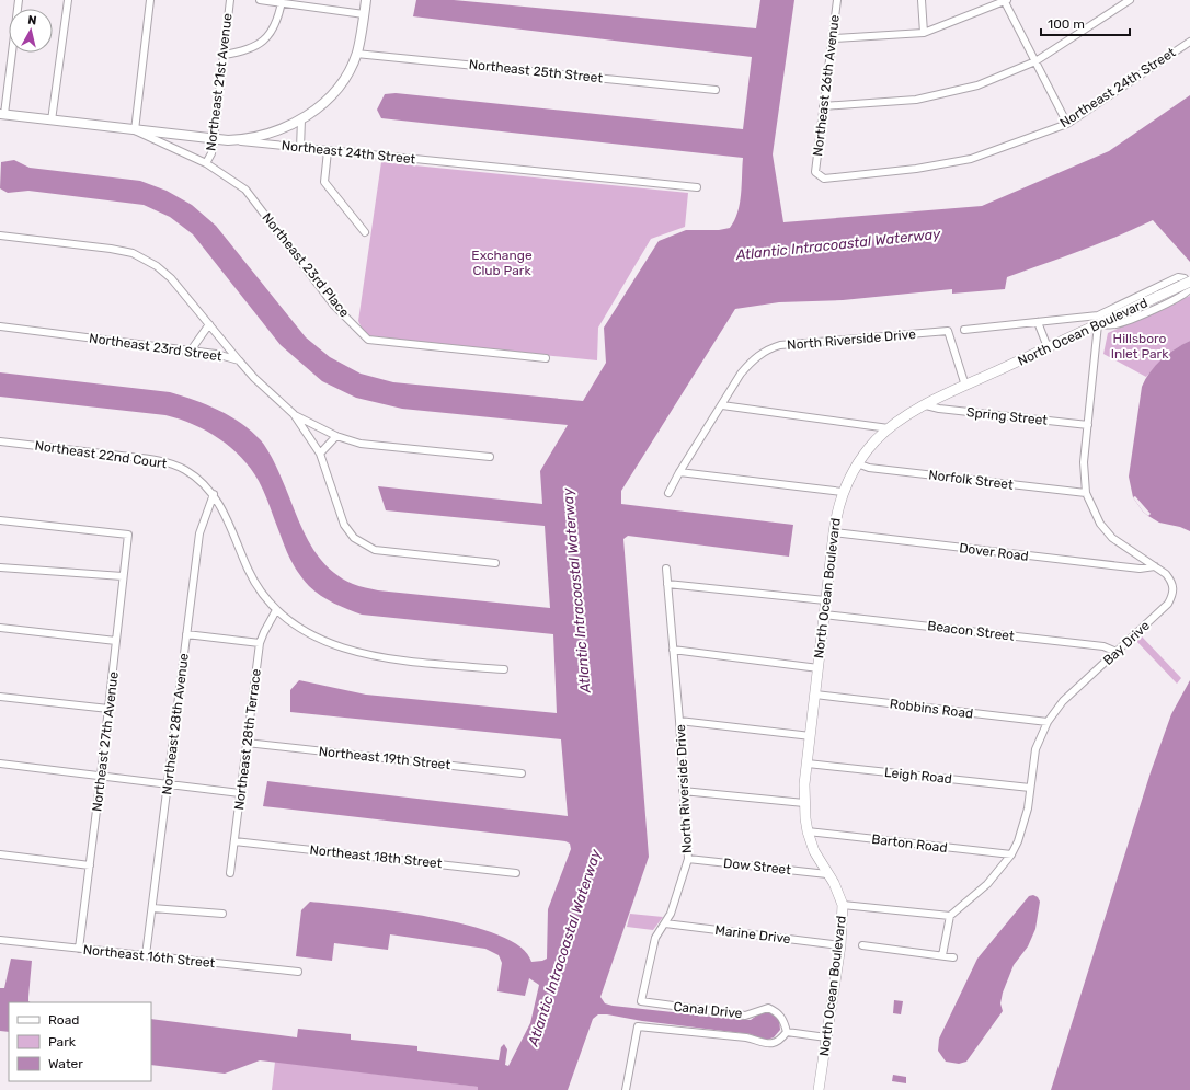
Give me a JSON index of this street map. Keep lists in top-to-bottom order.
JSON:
{
  "streets": {
    "main road": ["North Ocean Boulevard"],
    "street": [
      "Northeast 25th Street",
      "Northeast 21st Avenue",
      "Northeast 26th Avenue",
      "Northeast 24th Street",
      "Northeast 23rd Place",
      "North Riverside Drive",
      "Northeast 23rd Street",
      "Spring Street",
      "Northeast 22nd Court",
      "Norfolk Street",
      "Dover Road",
      "Beacon Street",
      "Bay Drive",
      "Robbins Road",
      "Northeast 28th Avenue",
      "Northeast 28th Terrace",
      "Northeast 27th Avenue",
      "Northeast 19th Street",
      "Leigh Road",
      "Barton Road",
      "Northeast 18th Street",
      "Dow Street",
      "Marine Drive",
      "Northeast 16th Street",
      "Canal Drive"
    ]
  },
  "crossings": [
    ["Northeast 21st Avenue", "Northeast 24th Street"],
    ["Northeast 21st Avenue", "Northeast 23rd Place"],
    ["Northeast 26th Avenue", "Northeast 24th Street"],
    ["Northeast 24th Street", "Northeast 23rd Place"],
    ["North Ocean Boulevard", "North Riverside Drive"],
    ["North Ocean Boulevard", "Spring Street"],
    ["North Ocean Boulevard", "Norfolk Street"],
    ["North Ocean Boulevard", "Dover Road"],
    ["North Ocean Boulevard", "Beacon Street"],
    ["North Ocean Boulevard", "Bay Drive"],
    ["North Ocean Boulevard", "Robbins Road"],
    ["North Ocean Boulevard", "Leigh Road"],
    ["North Ocean Boulevard", "Barton Road"],
    ["North Ocean Boulevard", "Dow Street"],
    ["North Ocean Boulevard", "Marine Drive"],
    ["North Riverside Drive", "Dow Street"],
    ["North Riverside Drive", "Marine Drive"],
    ["North Riverside Drive", "Canal Drive"],
    ["Spring Street", "Bay Drive"],
    ["Northeast 22nd Court", "Northeast 28th Avenue"],
    ["Northeast 22nd Court", "Northeast 28th Terrace"],
    ["Norfolk Street", "Bay Drive"],
    ["Dover Road", "Bay Drive"],
    ["Beacon Street", "Bay Drive"],
    ["Bay Drive", "Robbins Road"],
    ["Bay Drive", "Leigh Road"],
    ["Bay Drive", "Barton Road"],
    ["Northeast 28th Avenue", "Northeast 16th Street"],
    ["Northeast 28th Terrace", "Northeast 19th Street"],
    ["Northeast 28th Terrace", "Northeast 18th Street"],
    ["Northeast 27th Avenue", "Northeast 16th Street"]
  ],
  "water": ["Atlantic Intracoastal Waterway"],
  "parks": ["Exchange Club Park", "Hillsboro Inlet Park"],
  "legend": ["Road", "Park", "Water"],
  "scale_bar": "100 m",
  "north": "top"
}
